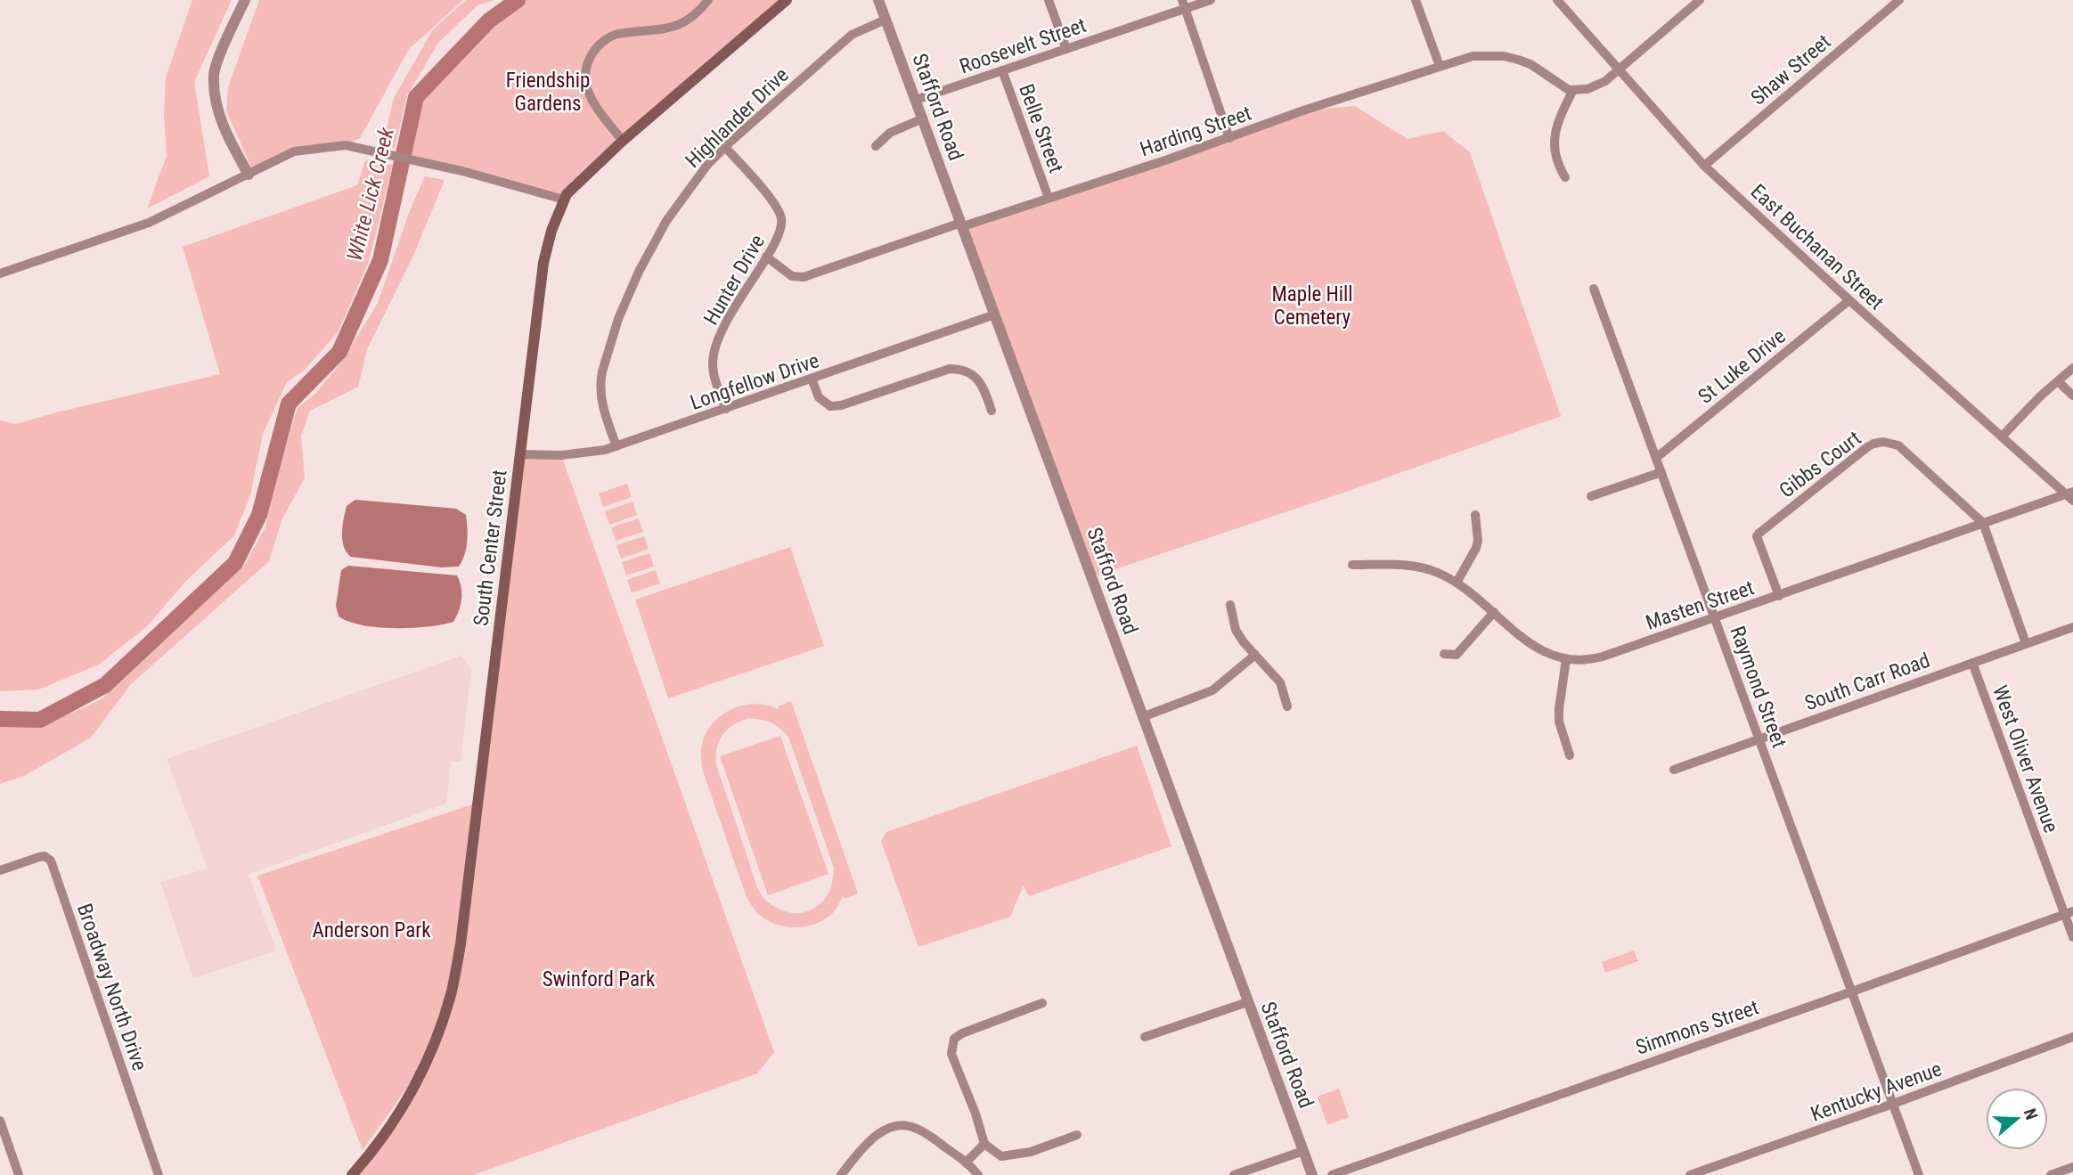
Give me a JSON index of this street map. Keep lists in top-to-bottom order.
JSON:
{
  "streets": {
    "main road": ["South Center Street"],
    "street": [
      "Roosevelt Street",
      "Shaw Street",
      "Stafford Road",
      "Highlander Drive",
      "Belle Street",
      "Harding Street",
      "East Buchanan Street",
      "Hunter Drive",
      "St Luke Drive",
      "Longfellow Drive",
      "Gibbs Court",
      "Masten Street",
      "South Carr Road",
      "Raymond Street",
      "West Oliver Avenue",
      "Broadway North Drive",
      "Simmons Street",
      "Kentucky Avenue"
    ]
  },
  "crossings": [
    ["Roosevelt Street", "Stafford Road"],
    ["Roosevelt Street", "Belle Street"],
    ["Shaw Street", "East Buchanan Street"],
    ["Stafford Road", "Highlander Drive"],
    ["Stafford Road", "Harding Street"],
    ["Stafford Road", "Longfellow Drive"],
    ["Highlander Drive", "Hunter Drive"],
    ["Highlander Drive", "Longfellow Drive"],
    ["Belle Street", "Harding Street"],
    ["Harding Street", "Hunter Drive"],
    ["East Buchanan Street", "St Luke Drive"],
    ["East Buchanan Street", "Masten Street"],
    ["Hunter Drive", "Longfellow Drive"],
    ["St Luke Drive", "Raymond Street"],
    ["Longfellow Drive", "South Center Street"],
    ["Gibbs Court", "Masten Street"],
    ["Masten Street", "Raymond Street"],
    ["South Carr Road", "Raymond Street"],
    ["South Carr Road", "West Oliver Avenue"],
    ["Raymond Street", "Simmons Street"],
    ["Raymond Street", "Kentucky Avenue"],
    ["West Oliver Avenue", "Simmons Street"]
  ],
  "water": ["White Lick Creek"],
  "parks": [
    "Friendship Gardens",
    "Maple Hill Cemetery",
    "Anderson Park",
    "Swinford Park"
  ],
  "north": "right"
}
